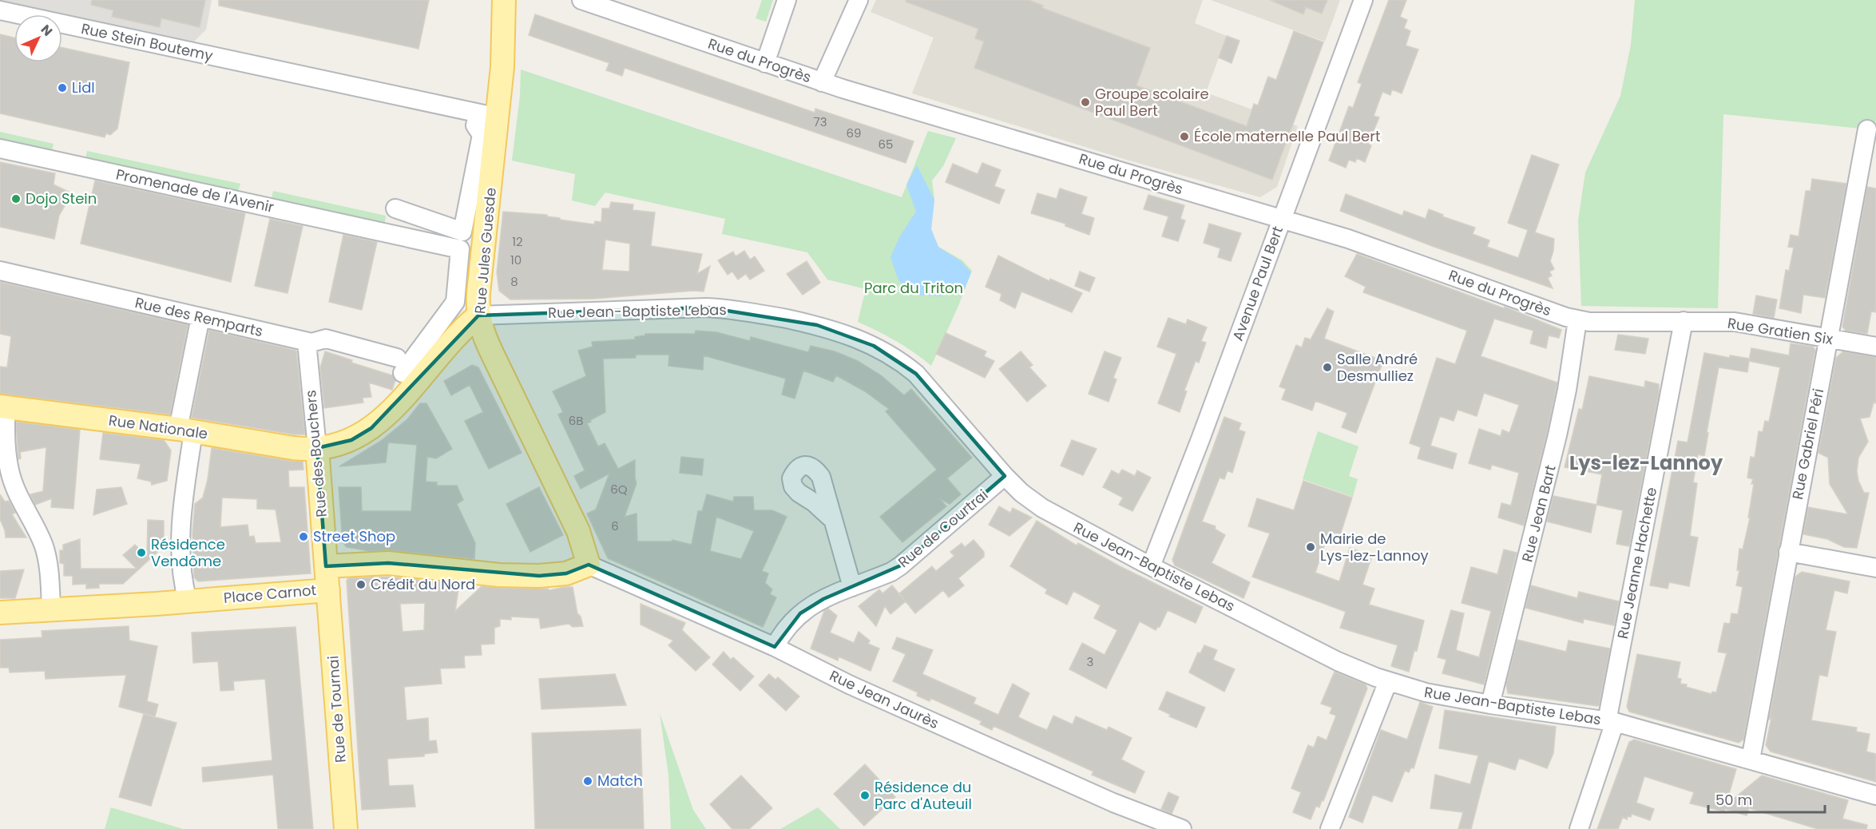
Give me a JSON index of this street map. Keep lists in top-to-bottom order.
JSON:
{
  "streets": {
    "main road": [
      "Rue Jules Guesde",
      "Rue Nationale",
      "Rue des Bouchers",
      "Place Carnot",
      "Rue de Tournai"
    ],
    "street": [
      "Rue Stein Boutemy",
      "Rue du Progrès",
      "Promenade de l'Avenir",
      "Avenue Paul Bert",
      "Rue Jean-Baptiste Lebas",
      "Rue des Remparts",
      "Rue Gratien Six",
      "Rue Gabriel Péri",
      "Rue Jean Bart",
      "Rue de Courtrai",
      "Rue Jeanne Hachette",
      "Rue Jean Jaurès"
    ]
  },
  "crossings": [
    ["Rue Stein Boutemy", "Rue Jules Guesde"],
    ["Rue du Progrès", "Avenue Paul Bert"],
    ["Rue du Progrès", "Rue Gratien Six"],
    ["Rue du Progrès", "Rue Jean Bart"],
    ["Rue du Progrès", "Rue Jeanne Hachette"],
    ["Promenade de l'Avenir", "Rue des Remparts"],
    ["Rue Jules Guesde", "Rue Jean-Baptiste Lebas"],
    ["Rue Jules Guesde", "Rue Nationale"],
    ["Rue Jules Guesde", "Rue Jean Jaurès"],
    ["Avenue Paul Bert", "Rue Jean-Baptiste Lebas"],
    ["Rue Jean-Baptiste Lebas", "Rue Nationale"],
    ["Rue Jean-Baptiste Lebas", "Rue Gabriel Péri"],
    ["Rue Jean-Baptiste Lebas", "Rue Jean Bart"],
    ["Rue Jean-Baptiste Lebas", "Rue de Courtrai"],
    ["Rue Jean-Baptiste Lebas", "Rue Jeanne Hachette"],
    ["Rue des Remparts", "Rue des Bouchers"],
    ["Rue Gratien Six", "Rue Gabriel Péri"],
    ["Rue Gratien Six", "Rue Jeanne Hachette"],
    ["Rue Nationale", "Rue des Bouchers"],
    ["Rue des Bouchers", "Place Carnot"],
    ["Rue de Courtrai", "Rue Jean Jaurès"],
    ["Place Carnot", "Rue de Tournai"]
  ],
  "districts": ["Lys-lez-Lannoy"],
  "parks": ["Parc du Triton"],
  "places": [
    "Lidl",
    "Groupe scolaire Paul Bert",
    "École maternelle Paul Bert",
    "Dojo Stein",
    "Salle André Desmulliez",
    "Street Shop",
    "Mairie de Lys-lez-Lannoy",
    "Résidence Vendôme",
    "Crédit du Nord",
    "Match",
    "Résidence du Parc d'Auteuil"
  ],
  "house_numbers": [
    "73",
    "69",
    "65",
    "12",
    "10",
    "8",
    "6B",
    "6Q",
    "6",
    "3"
  ],
  "scale_bar": "50 m",
  "north": "top right"
}
